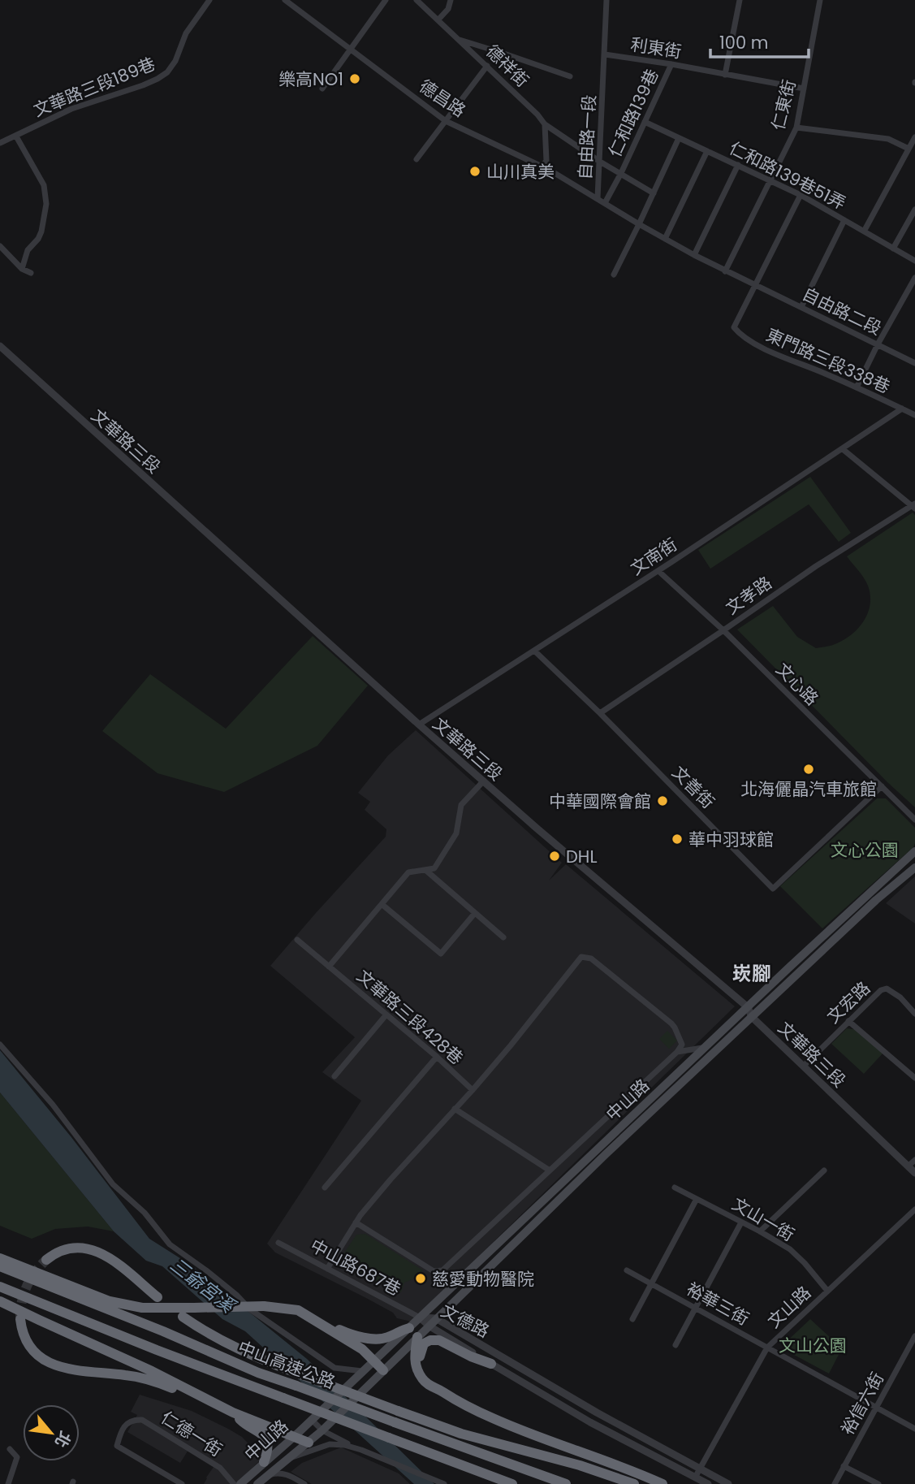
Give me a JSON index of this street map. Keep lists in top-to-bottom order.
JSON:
{
  "streets": {
    "highway": ["中山高速公路"],
    "main road": ["中山路"],
    "street": [
      "利東街",
      "德祥街",
      "文華路三段189巷",
      "德昌路",
      "仁東街",
      "仁和路139巷",
      "自由路一段",
      "仁和路139巷51弄",
      "自由路二段",
      "東門路三段338巷",
      "文華路三段",
      "文南街",
      "文孝路",
      "文心路",
      "文善街",
      "文宏路",
      "文華路三段428巷",
      "文山一街",
      "中山路687巷",
      "裕華三街",
      "文山路",
      "文德路",
      "裕信六街",
      "仁德一街"
    ]
  },
  "crossings": [
    ["利東街", "仁東街"],
    ["利東街", "仁和路139巷"],
    ["利東街", "自由路一段"],
    ["德祥街", "仁和路139巷"],
    ["德祥街", "自由路一段"],
    ["德昌路", "自由路一段"],
    ["仁東街", "自由路一段"],
    ["仁東街", "仁和路139巷51弄"],
    ["仁和路139巷", "自由路一段"],
    ["仁和路139巷", "仁和路139巷51弄"],
    ["自由路一段", "自由路二段"],
    ["自由路一段", "東門路三段338巷"],
    ["自由路二段", "東門路三段338巷"],
    ["東門路三段338巷", "文南街"],
    ["文華路三段", "文南街"],
    ["文華路三段", "文宏路"],
    ["文華路三段", "中山路"],
    ["文南街", "文心路"],
    ["文南街", "文善街"],
    ["文孝路", "文心路"],
    ["文孝路", "文善街"],
    ["文心路", "文善街"],
    ["中山路", "中山路687巷"],
    ["中山路", "文德路"],
    ["文山一街", "文山路"],
    ["中山路687巷", "文德路"],
    ["裕華三街", "文山路"],
    ["裕華三街", "裕信六街"],
    ["文山路", "文德路"]
  ],
  "districts": ["崁腳"],
  "water": ["三爺宮溪"],
  "parks": ["文心公園", "文山公園"],
  "places": [
    "樂高NO1",
    "山川真美",
    "北海儷晶汽車旅館",
    "中華國際會館",
    "華中羽球館",
    "DHL",
    "慈愛動物醫院"
  ],
  "scale_bar": "100 m",
  "north": "bottom right"
}
